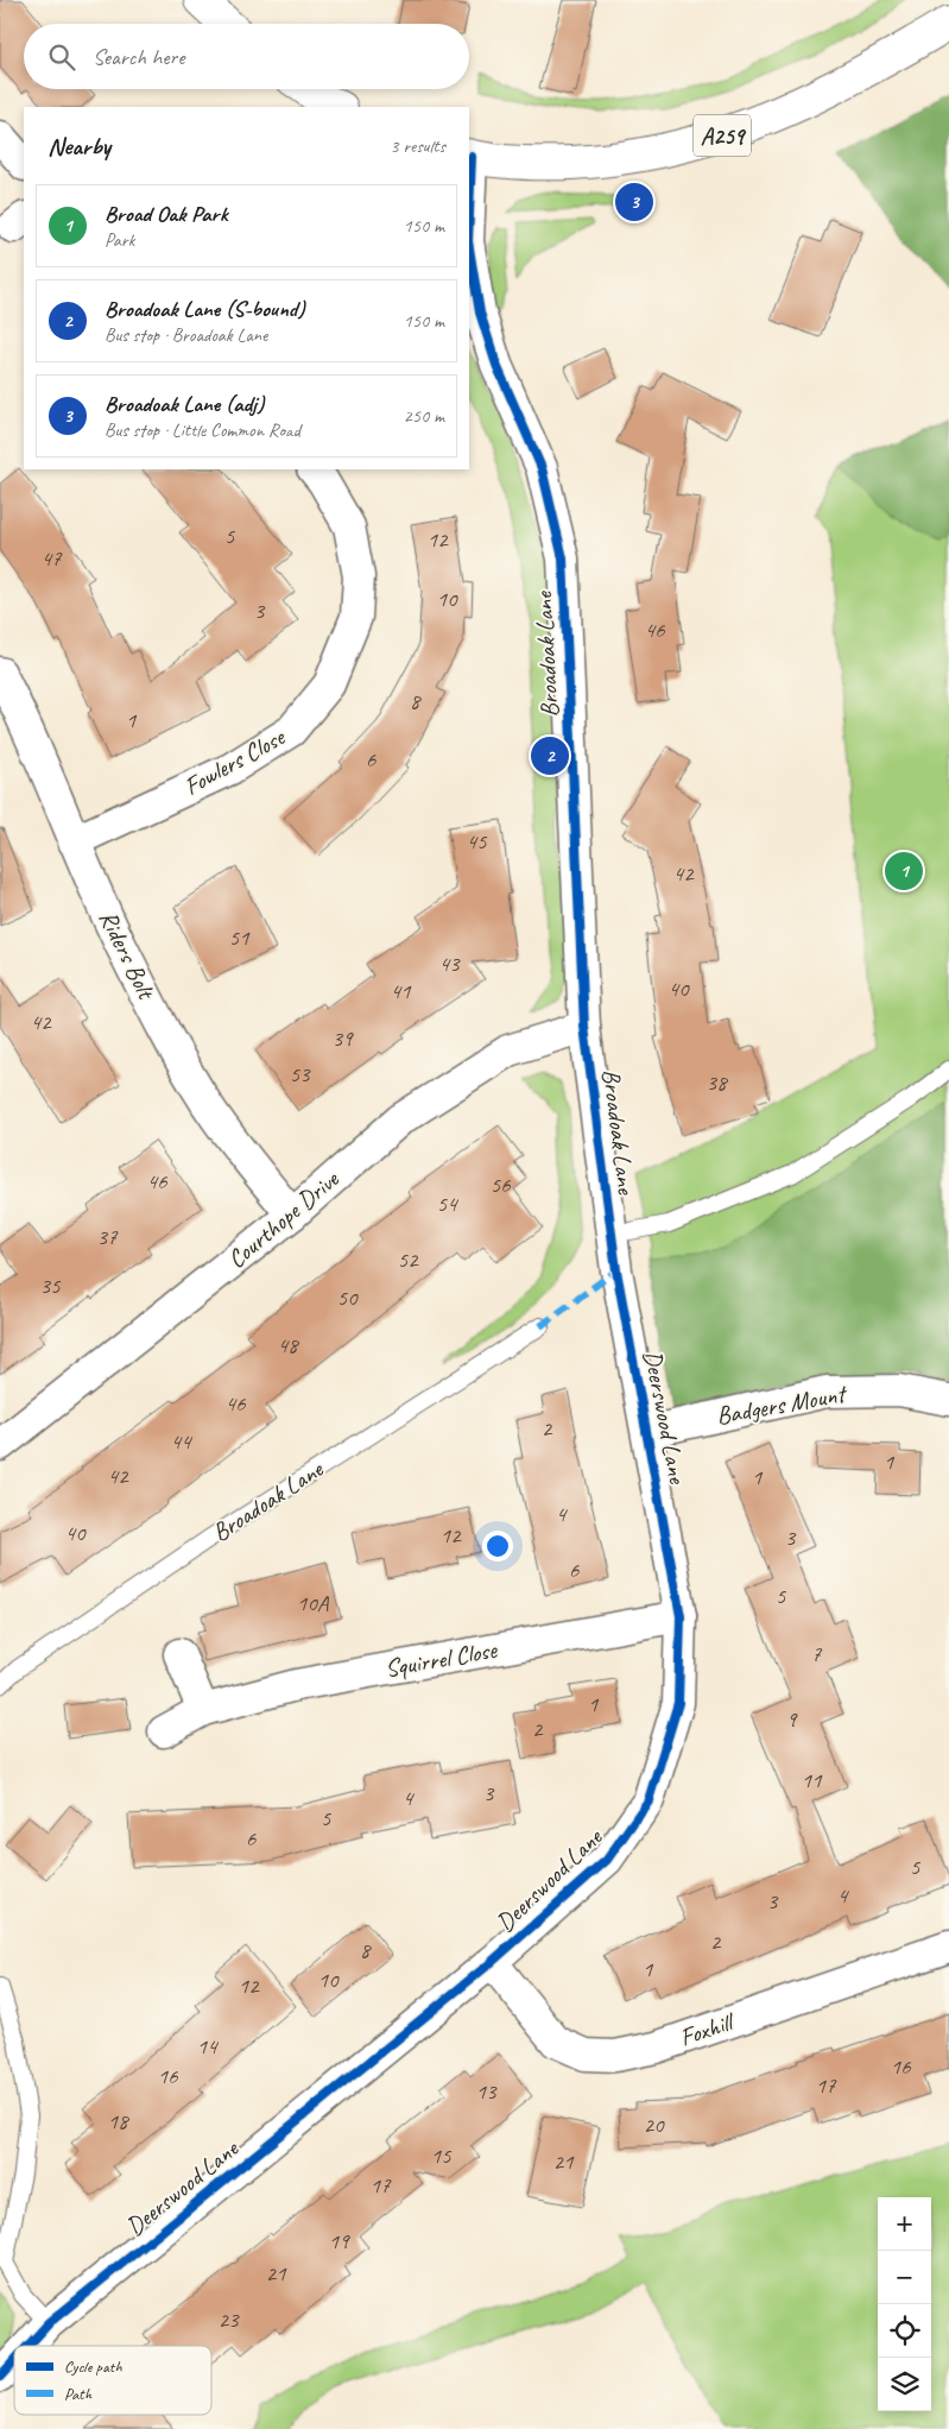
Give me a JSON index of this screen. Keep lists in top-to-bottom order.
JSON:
{
  "streets": {
    "highway": ["A259"],
    "street": [
      "Broadoak Lane",
      "Fowlers Close",
      "Riders Bolt",
      "Courthope Drive",
      "Badgers Mount",
      "Deerswood Lane",
      "Squirrel Close",
      "Foxhill"
    ]
  },
  "crossings": [
    ["Broadoak Lane", "Courthope Drive"],
    ["Broadoak Lane", "Deerswood Lane"],
    ["Fowlers Close", "Riders Bolt"],
    ["Riders Bolt", "Courthope Drive"],
    ["Badgers Mount", "Deerswood Lane"],
    ["Deerswood Lane", "Squirrel Close"],
    ["Deerswood Lane", "Foxhill"]
  ],
  "house_numbers": [
    "5",
    "12",
    "47",
    "10",
    "3",
    "46",
    "8",
    "1",
    "6",
    "45",
    "42",
    "51",
    "43",
    "40",
    "41",
    "42",
    "39",
    "53",
    "38",
    "46",
    "56",
    "54",
    "37",
    "52",
    "35",
    "50",
    "48",
    "46",
    "2",
    "44",
    "1",
    "42",
    "1",
    "4",
    "40",
    "12",
    "3",
    "6",
    "5",
    "10A",
    "7",
    "1",
    "9",
    "2",
    "11",
    "3",
    "4",
    "5",
    "6",
    "5",
    "4",
    "3",
    "2",
    "8",
    "1",
    "10",
    "12",
    "14",
    "16",
    "16",
    "17",
    "13",
    "18",
    "20",
    "15",
    "21",
    "17",
    "19",
    "21",
    "23"
  ],
  "legend": ["Cycle path", "Path"],
  "page": {
    "search": "Search here",
    "heading": ["Nearby", "3 results"],
    "pins": ["3", "2", "1"],
    "list": [
      {
        "mark": "1",
        "name": "Broad Oak Park",
        "note": "Park",
        "value": "150 m"
      },
      {
        "mark": "2",
        "name": "Broadoak Lane (S-bound)",
        "note": "Bus stop · Broadoak Lane",
        "value": "150 m"
      },
      {
        "mark": "3",
        "name": "Broadoak Lane (adj)",
        "note": "Bus stop · Little Common Road",
        "value": "250 m"
      }
    ],
    "map_buttons": ["+", "−"]
  }
}
